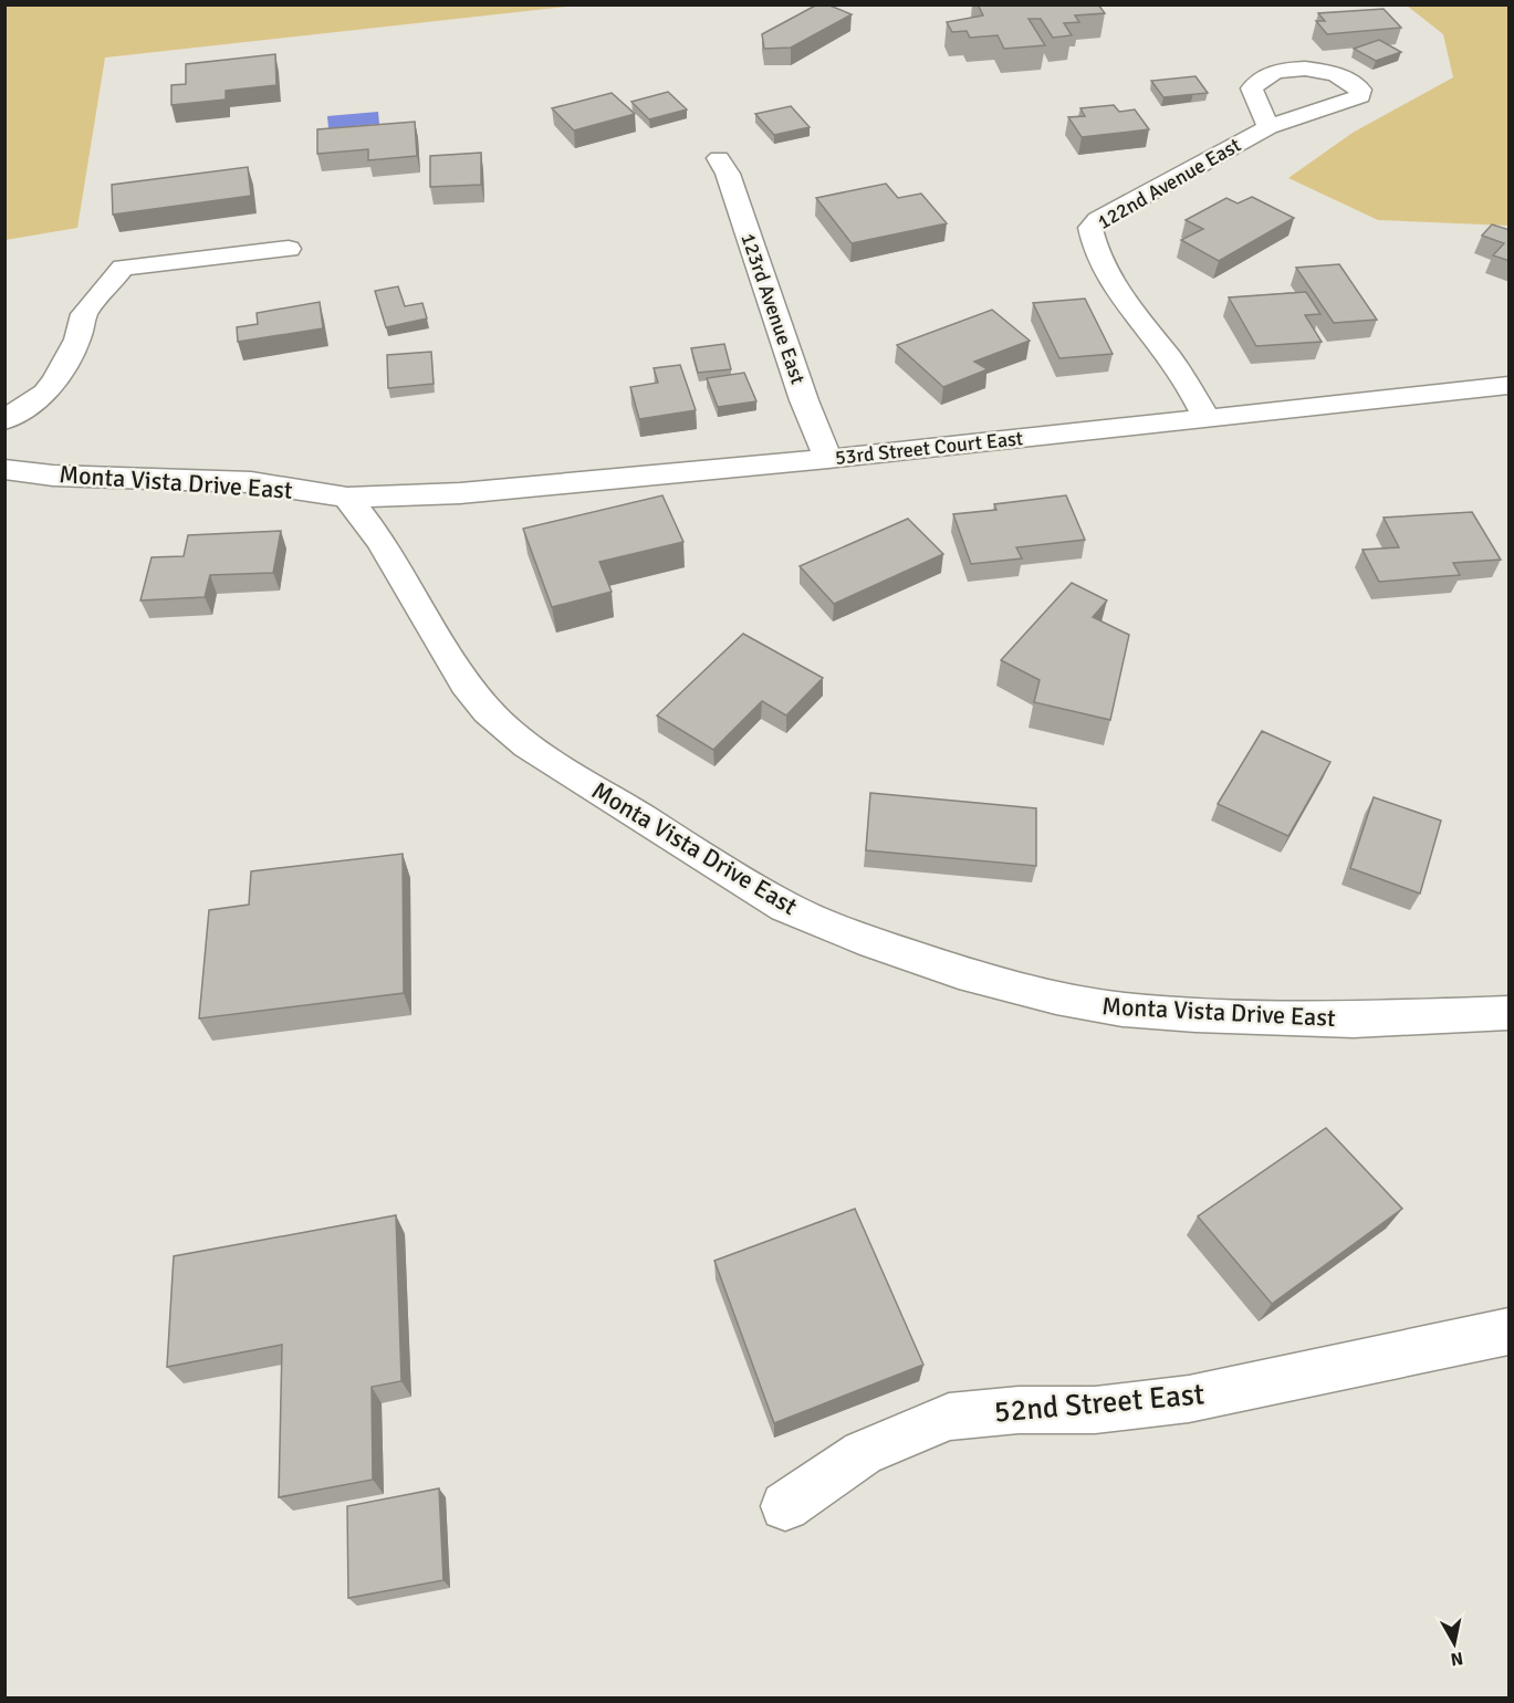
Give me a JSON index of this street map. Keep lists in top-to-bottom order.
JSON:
{
  "streets": {
    "street": [
      "122nd Avenue East",
      "123rd Avenue East",
      "53rd Street Court East",
      "Monta Vista Drive East",
      "52nd Street East"
    ]
  },
  "crossings": [
    ["122nd Avenue East", "53rd Street Court East"],
    ["123rd Avenue East", "53rd Street Court East"],
    ["53rd Street Court East", "Monta Vista Drive East"]
  ],
  "north": "bottom"
}
